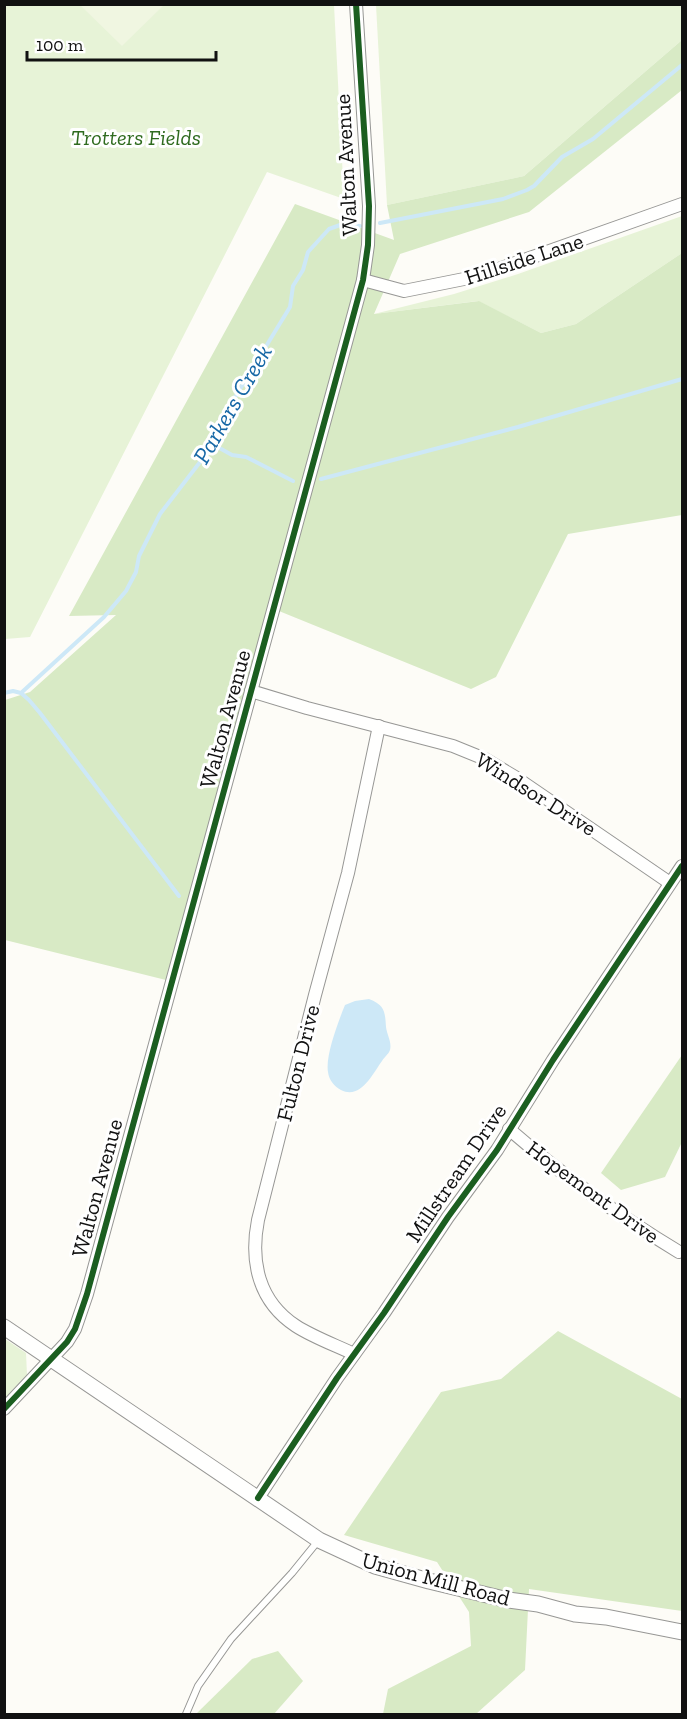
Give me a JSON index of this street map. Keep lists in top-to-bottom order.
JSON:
{
  "streets": {
    "street": [
      "Walton Avenue",
      "Hillside Lane",
      "Windsor Drive",
      "Fulton Drive",
      "Millstream Drive",
      "Hopemont Drive",
      "Union Mill Road"
    ]
  },
  "crossings": [
    ["Walton Avenue", "Hillside Lane"],
    ["Walton Avenue", "Windsor Drive"],
    ["Walton Avenue", "Union Mill Road"],
    ["Windsor Drive", "Fulton Drive"],
    ["Windsor Drive", "Millstream Drive"],
    ["Fulton Drive", "Millstream Drive"],
    ["Millstream Drive", "Hopemont Drive"],
    ["Millstream Drive", "Union Mill Road"]
  ],
  "water": ["Parkers Creek"],
  "parks": ["Trotters Fields"],
  "scale_bar": "100 m"
}
